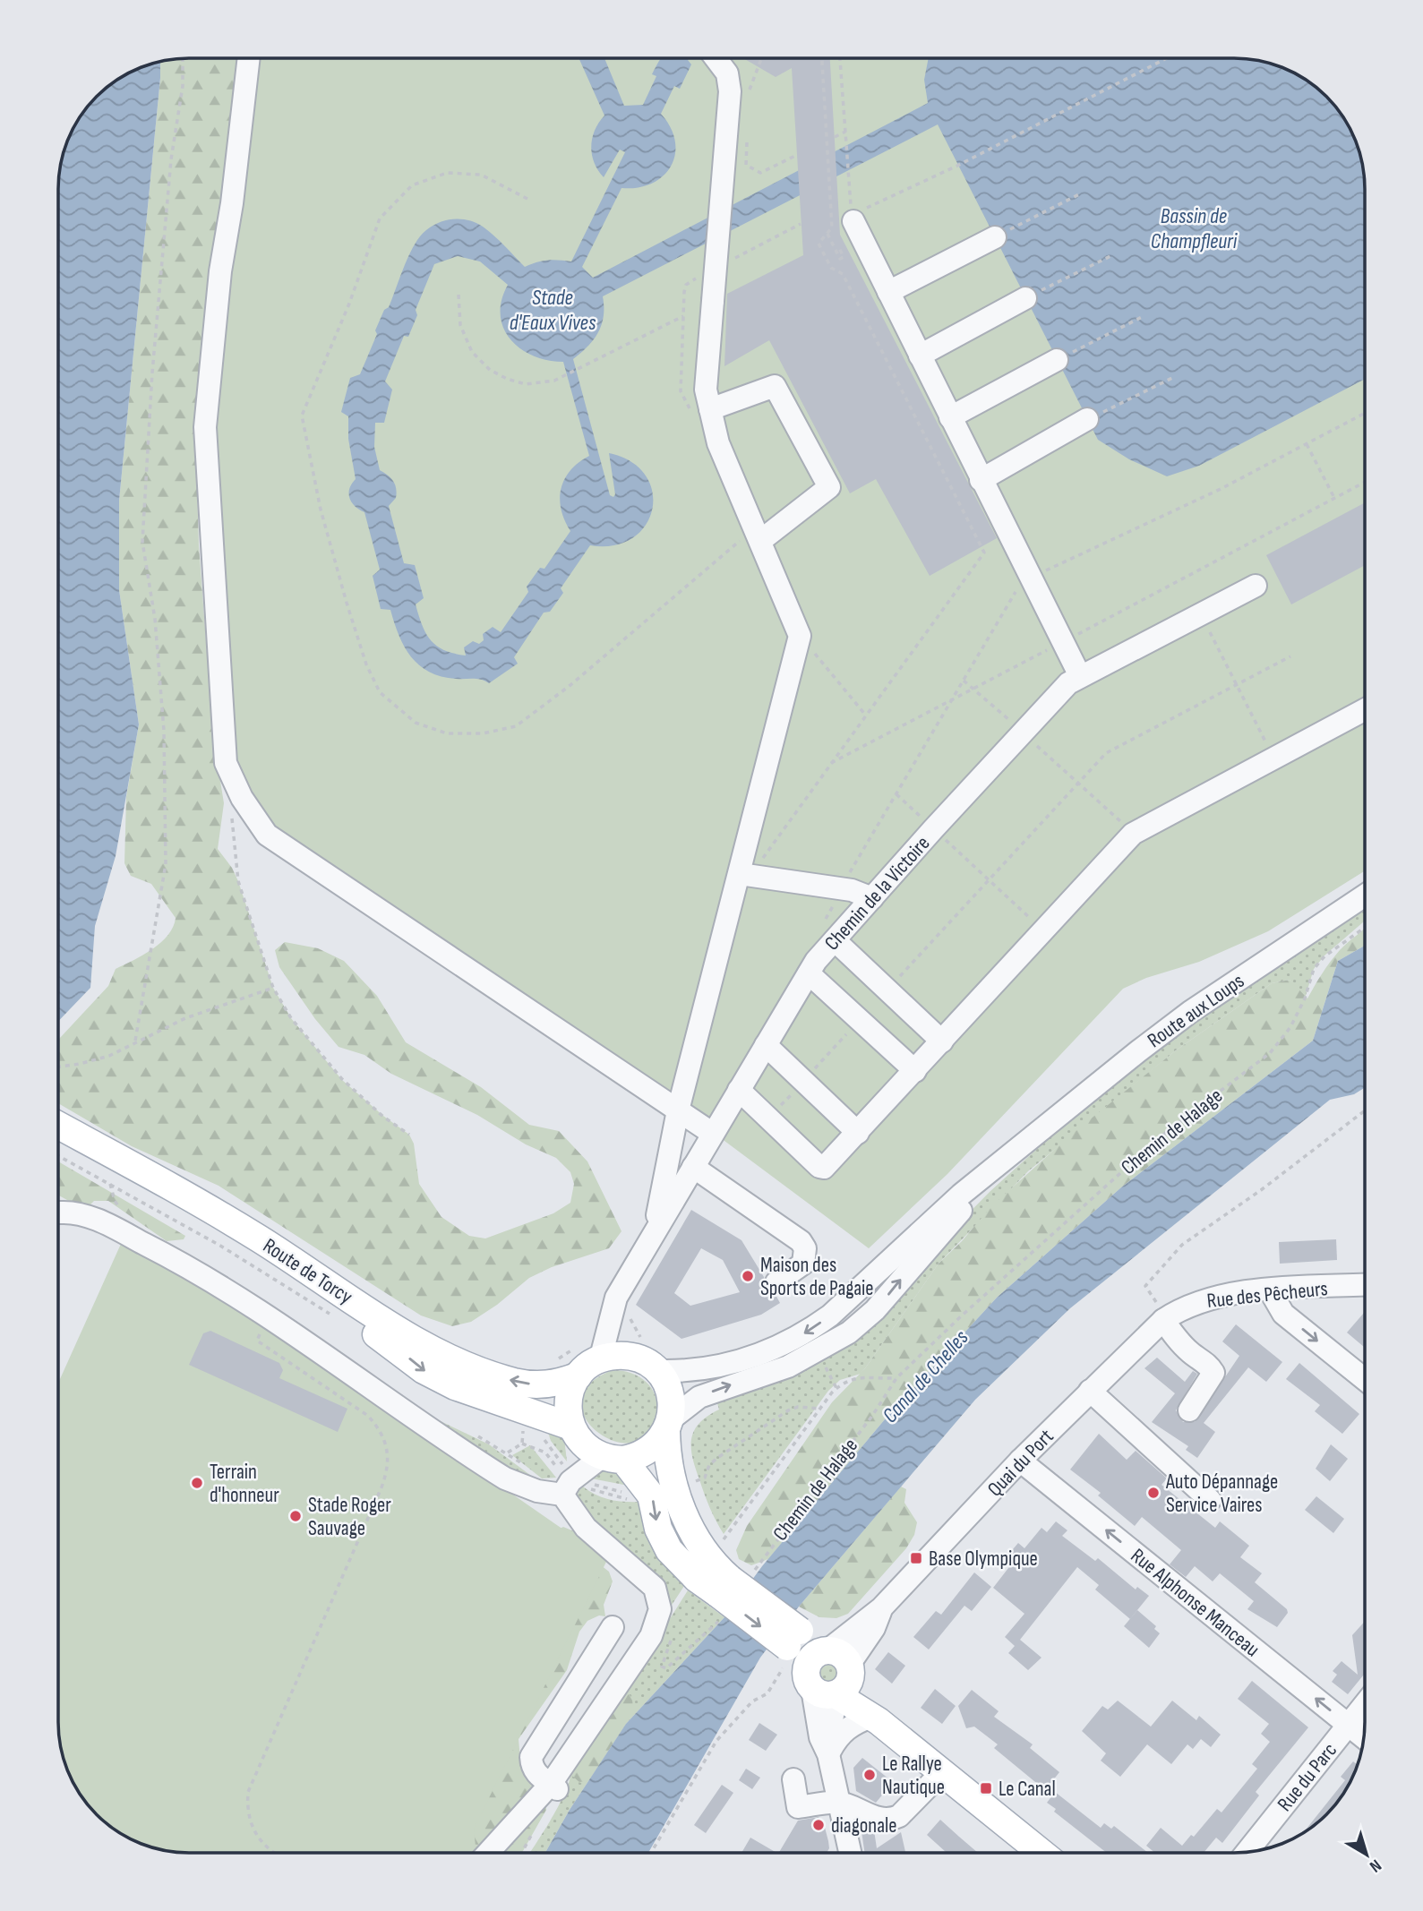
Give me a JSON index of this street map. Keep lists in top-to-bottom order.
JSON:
{
  "streets": {
    "main road": ["Route de Torcy"],
    "street": [
      "Chemin de la Victoire",
      "Route aux Loups",
      "Rue des Pêcheurs",
      "Quai du Port",
      "Rue Alphonse Manceau",
      "Rue du Parc"
    ],
    "path": ["Chemin de Halage"]
  },
  "crossings": [
    ["Chemin de la Victoire", "Route de Torcy"],
    ["Rue des Pêcheurs", "Quai du Port"],
    ["Quai du Port", "Rue Alphonse Manceau"],
    ["Rue Alphonse Manceau", "Rue du Parc"]
  ],
  "water": ["Bassin de Champfleuri", "Stade d'Eaux Vives", "Canal de Chelles"],
  "places": {
    "other": [
      "Maison des Sports de Pagaie",
      "Terrain d'honneur",
      "Auto Dépannage Service Vaires",
      "Stade Roger Sauvage",
      "Le Rallye Nautique",
      "diagonale"
    ],
    "transit": ["Base Olympique", "Le Canal"]
  },
  "north": "bottom right"
}
